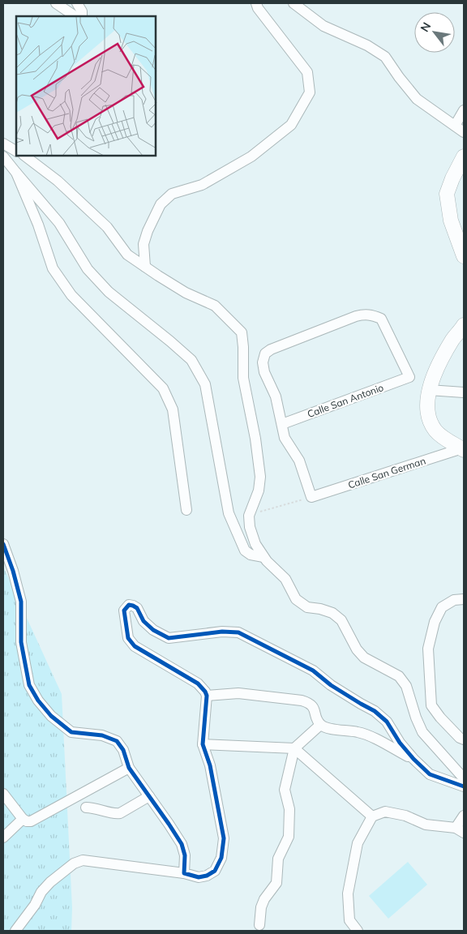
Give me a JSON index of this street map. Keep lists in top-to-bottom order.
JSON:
{
  "streets": {
    "street": ["Calle San Antonio", "Calle San German"]
  },
  "north": "top left"
}
